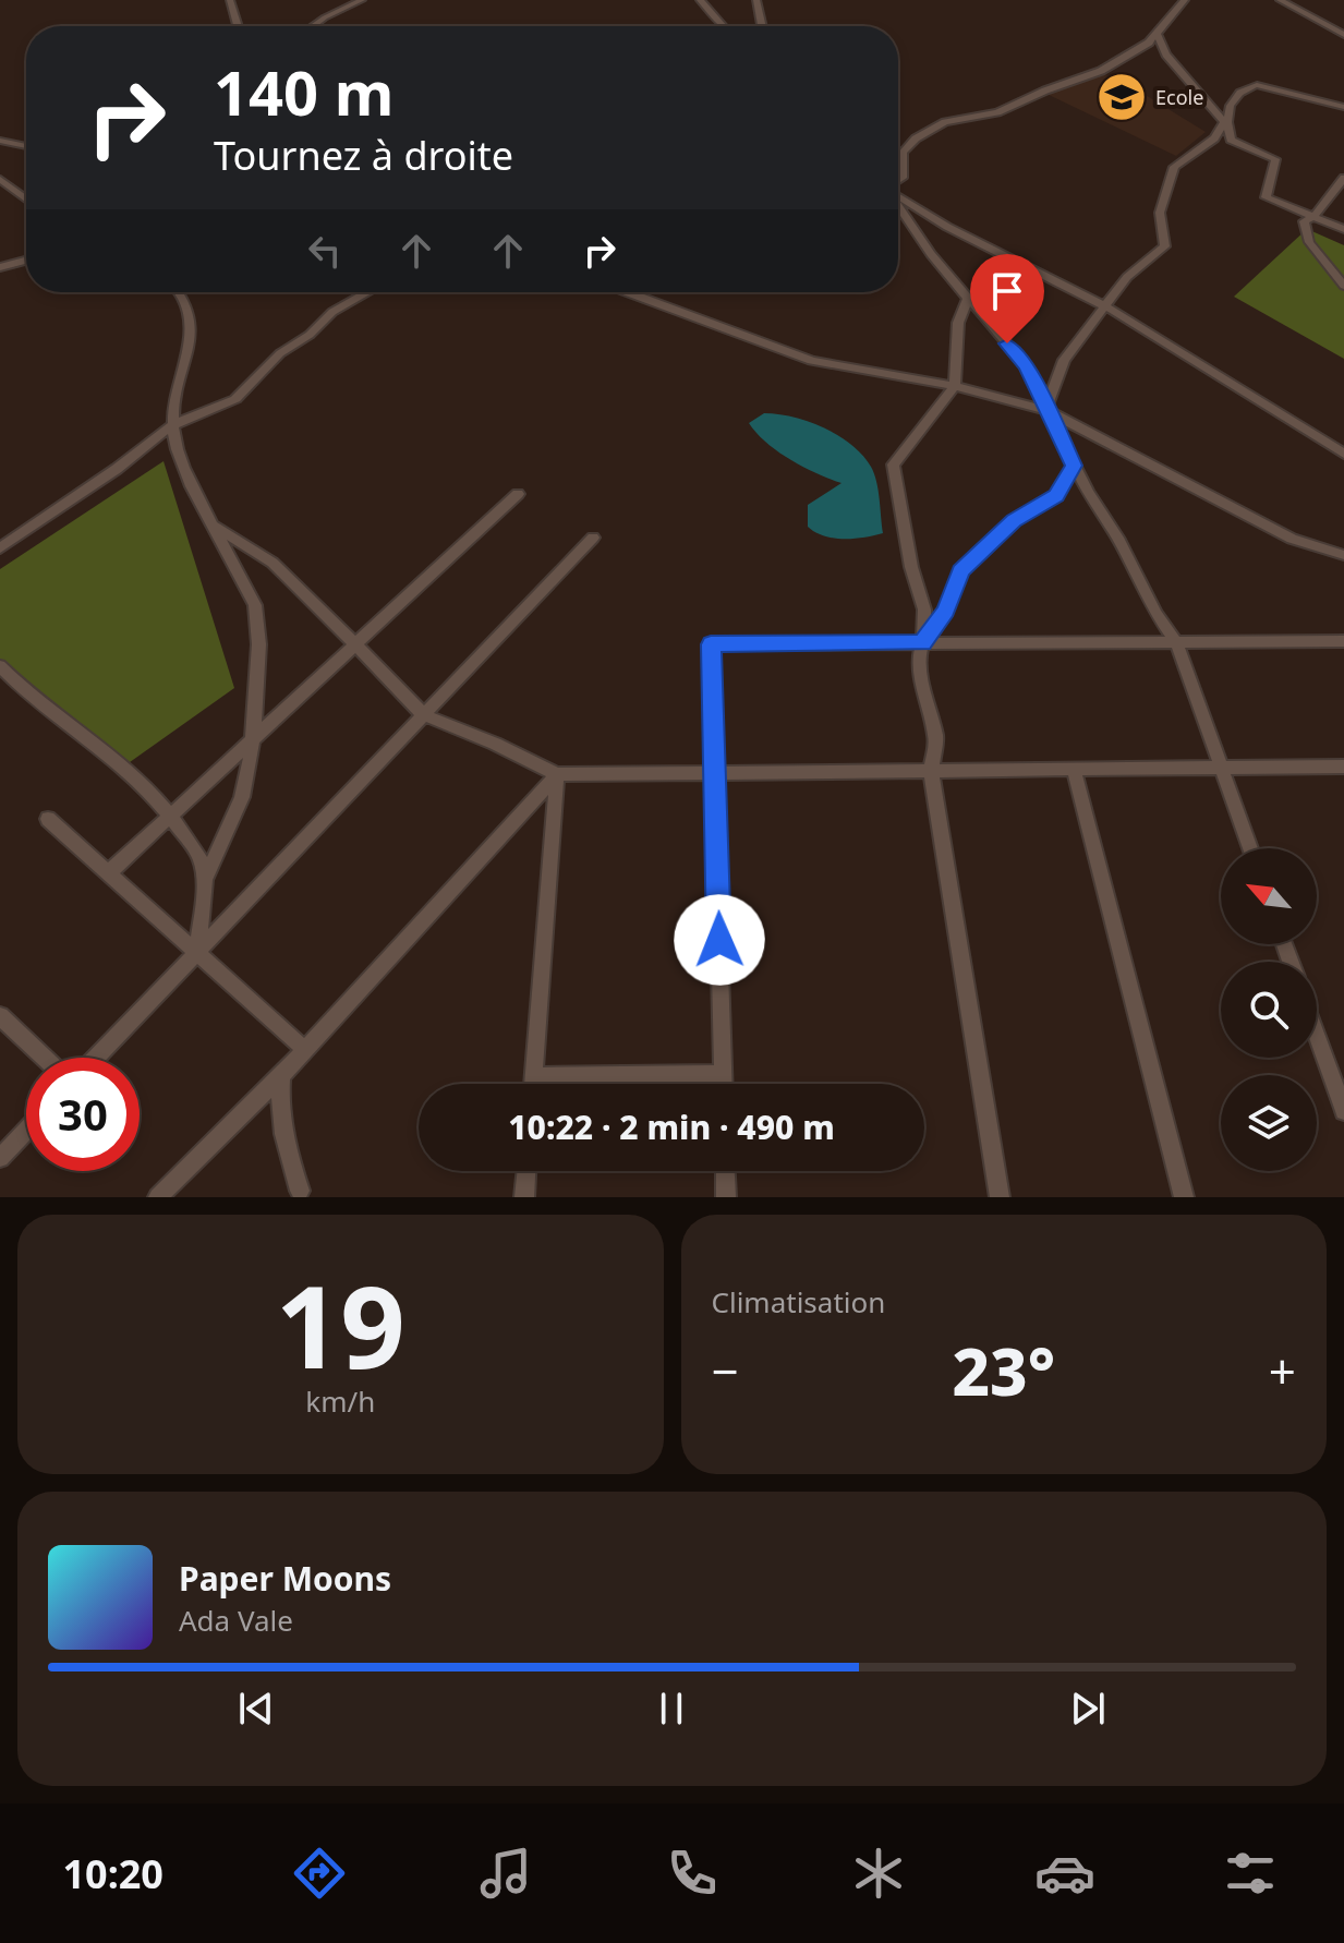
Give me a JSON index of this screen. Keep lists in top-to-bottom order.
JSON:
{
  "places": {
    "school or university": ["Ecole"]
  },
  "north": "top left",
  "page": {
    "turn": ["140 m", "Tournez à droite"],
    "limit": "30",
    "trip": "10:22 · 2 min · 490 m",
    "tile": [
      ["19", "km/h"],
      "Climatisation"
    ],
    "heat": ["−", "23°", "+"],
    "song": ["Paper Moons", "Ada Vale"],
    "tabs": "10:20"
  }
}
